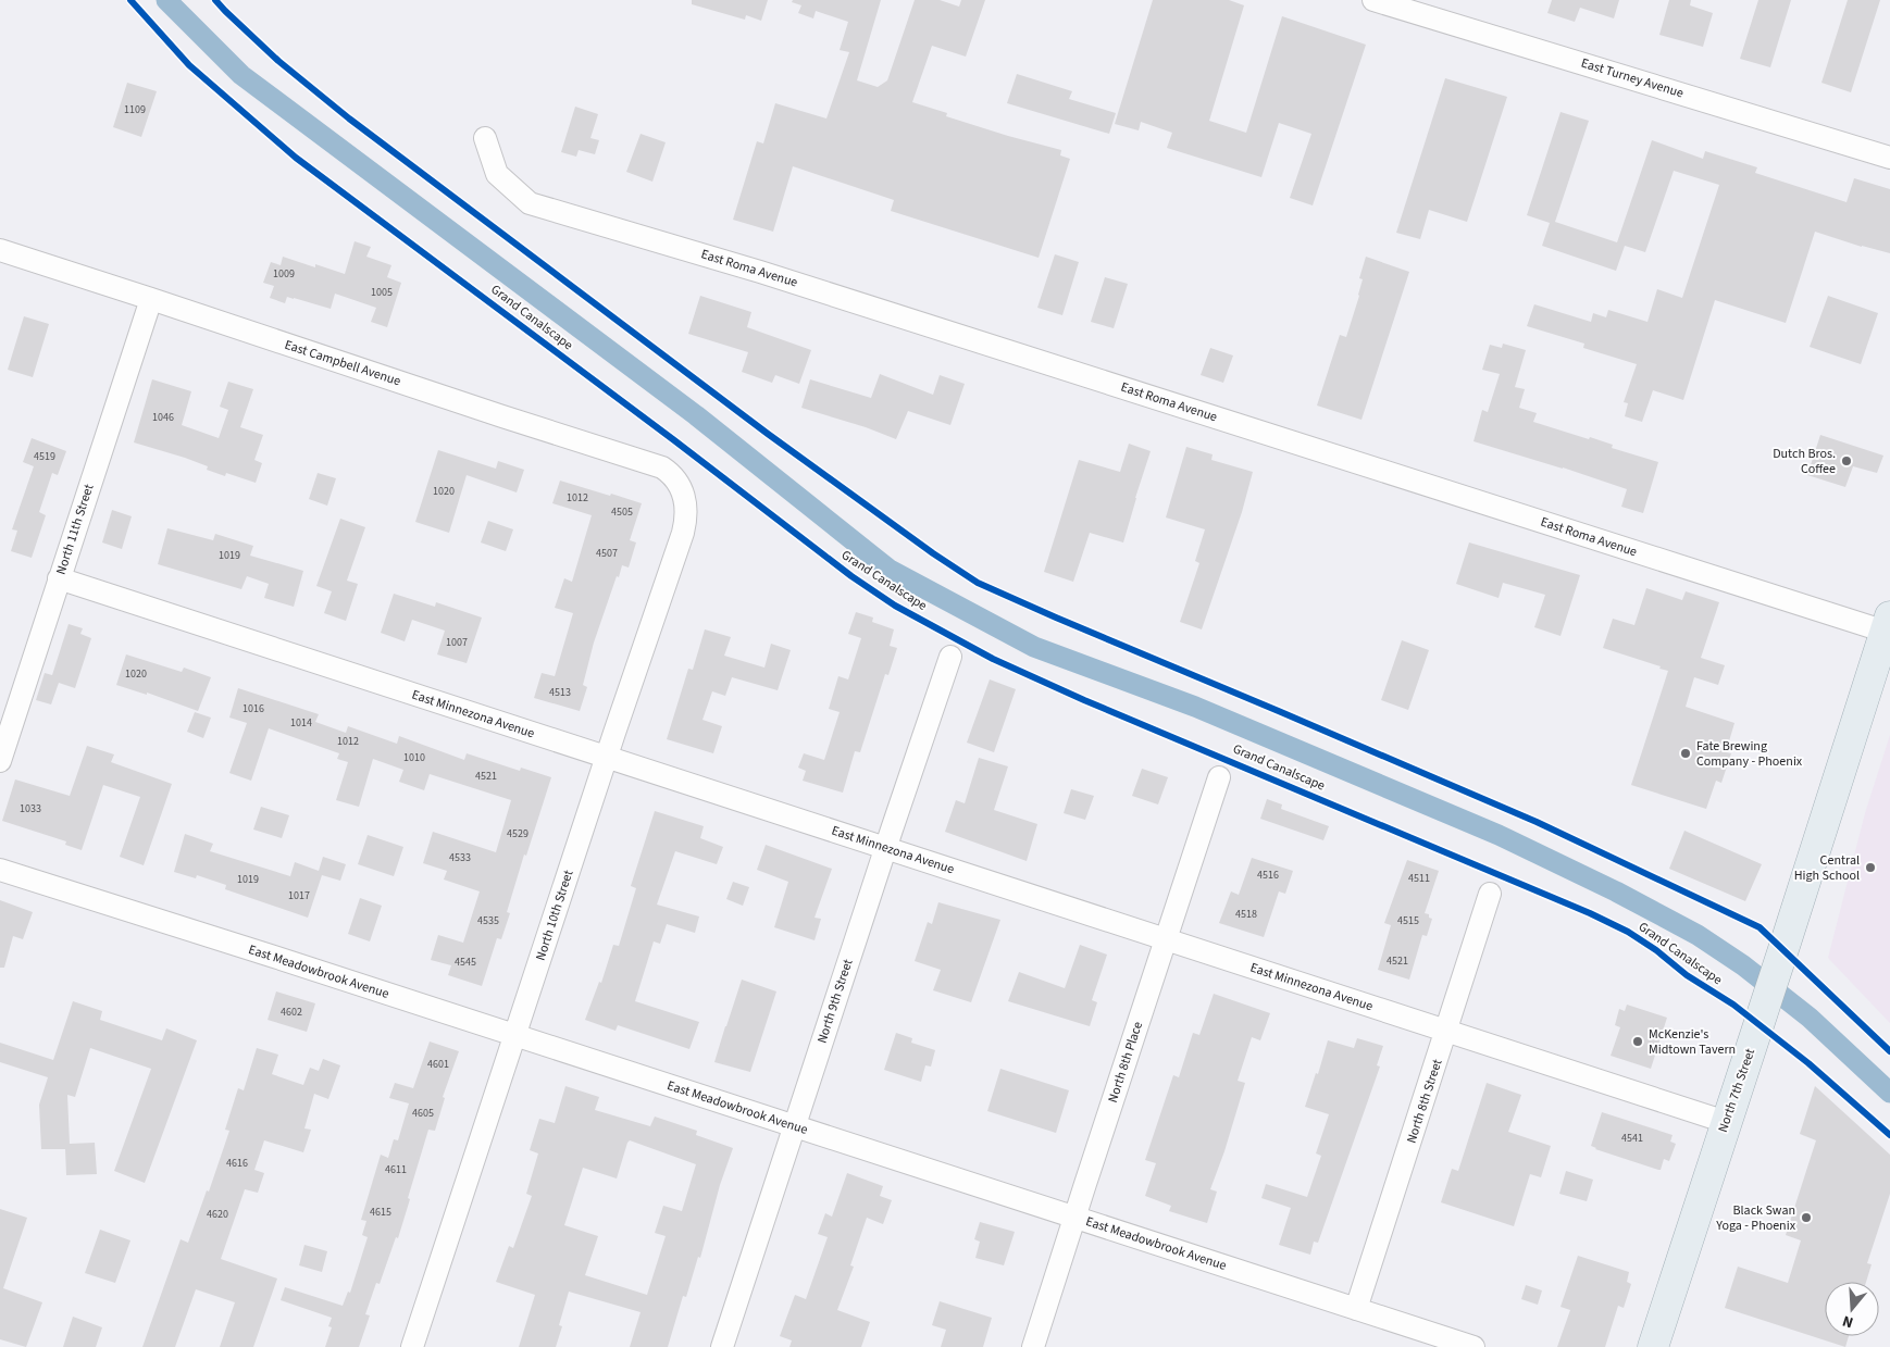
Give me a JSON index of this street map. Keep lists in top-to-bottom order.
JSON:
{
  "streets": {
    "main road": ["North 7th Street"],
    "street": [
      "East Turney Avenue",
      "East Roma Avenue",
      "East Campbell Avenue",
      "North 11th Street",
      "East Minnezona Avenue",
      "North 10th Street",
      "East Meadowbrook Avenue",
      "North 9th Street",
      "North 8th Place",
      "North 8th Street"
    ],
    "cycle path": ["Grand Canalscape"]
  },
  "crossings": [
    ["East Roma Avenue", "North 7th Street"],
    ["East Campbell Avenue", "North 11th Street"],
    ["East Campbell Avenue", "North 10th Street"],
    ["North 11th Street", "East Minnezona Avenue"],
    ["East Minnezona Avenue", "North 10th Street"],
    ["East Minnezona Avenue", "North 9th Street"],
    ["East Minnezona Avenue", "North 8th Place"],
    ["East Minnezona Avenue", "North 7th Street"],
    ["East Minnezona Avenue", "North 8th Street"],
    ["North 10th Street", "East Meadowbrook Avenue"],
    ["East Meadowbrook Avenue", "North 9th Street"],
    ["East Meadowbrook Avenue", "North 8th Place"],
    ["East Meadowbrook Avenue", "North 8th Street"]
  ],
  "places": [
    "Dutch Bros. Coffee",
    "Fate Brewing Company - Phoenix",
    "Central High School",
    "McKenzie's Midtown Tavern",
    "Black Swan Yoga - Phoenix"
  ],
  "house_numbers": [
    "1109",
    "1009",
    "1005",
    "1046",
    "4519",
    "1020",
    "1012",
    "4505",
    "4507",
    "1019",
    "1007",
    "1020",
    "4513",
    "1016",
    "1014",
    "1012",
    "1010",
    "4521",
    "1033",
    "4529",
    "4533",
    "4516",
    "4511",
    "1019",
    "1017",
    "4518",
    "4535",
    "4515",
    "4521",
    "4545",
    "4602",
    "4601",
    "4605",
    "4541",
    "4616",
    "4611",
    "4615",
    "4620"
  ],
  "north": "bottom"
}
